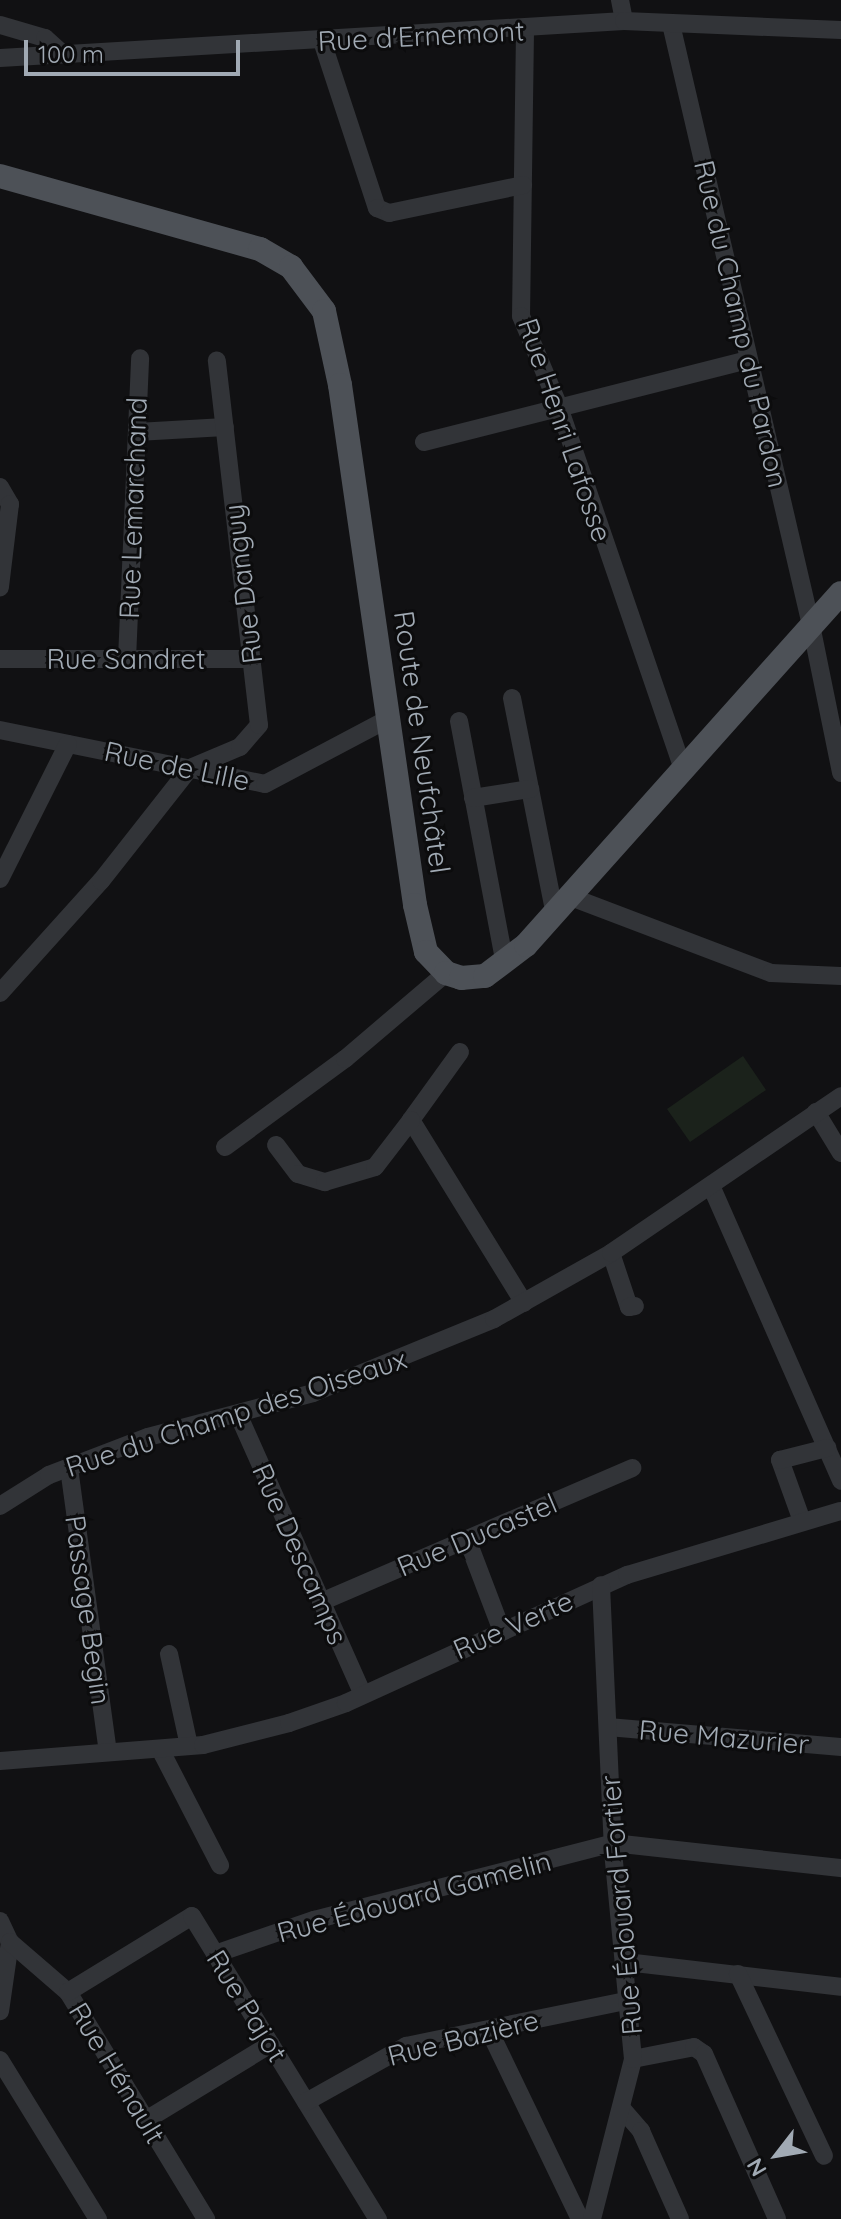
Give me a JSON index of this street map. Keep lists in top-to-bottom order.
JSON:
{
  "streets": {
    "main road": ["Route de Neufchâtel"],
    "street": [
      "Rue d'Ernemont",
      "Rue du Champ du Pardon",
      "Rue Henri Lafosse",
      "Rue Lemarchand",
      "Rue Danguy",
      "Rue Sandret",
      "Rue de Lille",
      "Rue du Champ des Oiseaux",
      "Rue Ducastel",
      "Rue Descamps",
      "Passage Begin",
      "Rue Verte",
      "Rue Mazurier",
      "Rue Édouard Gamelin",
      "Rue Édouard Fortier",
      "Rue Pajot",
      "Rue Bazière",
      "Rue Hénault"
    ]
  },
  "crossings": [
    ["Rue d'Ernemont", "Rue du Champ du Pardon"],
    ["Rue d'Ernemont", "Rue Henri Lafosse"],
    ["Rue Lemarchand", "Rue Sandret"],
    ["Rue Danguy", "Rue Sandret"],
    ["Rue Danguy", "Rue de Lille"],
    ["Route de Neufchâtel", "Rue de Lille"],
    ["Rue du Champ des Oiseaux", "Rue Descamps"],
    ["Rue du Champ des Oiseaux", "Passage Begin"],
    ["Rue Ducastel", "Rue Descamps"],
    ["Rue Descamps", "Rue Verte"],
    ["Passage Begin", "Rue Verte"],
    ["Rue Verte", "Rue Édouard Fortier"],
    ["Rue Mazurier", "Rue Édouard Fortier"],
    ["Rue Édouard Gamelin", "Rue Édouard Fortier"],
    ["Rue Édouard Gamelin", "Rue Pajot"],
    ["Rue Édouard Fortier", "Rue Bazière"],
    ["Rue Pajot", "Rue Bazière"],
    ["Rue Pajot", "Rue Hénault"]
  ],
  "scale_bar": "100 m",
  "north": "bottom left"
}
